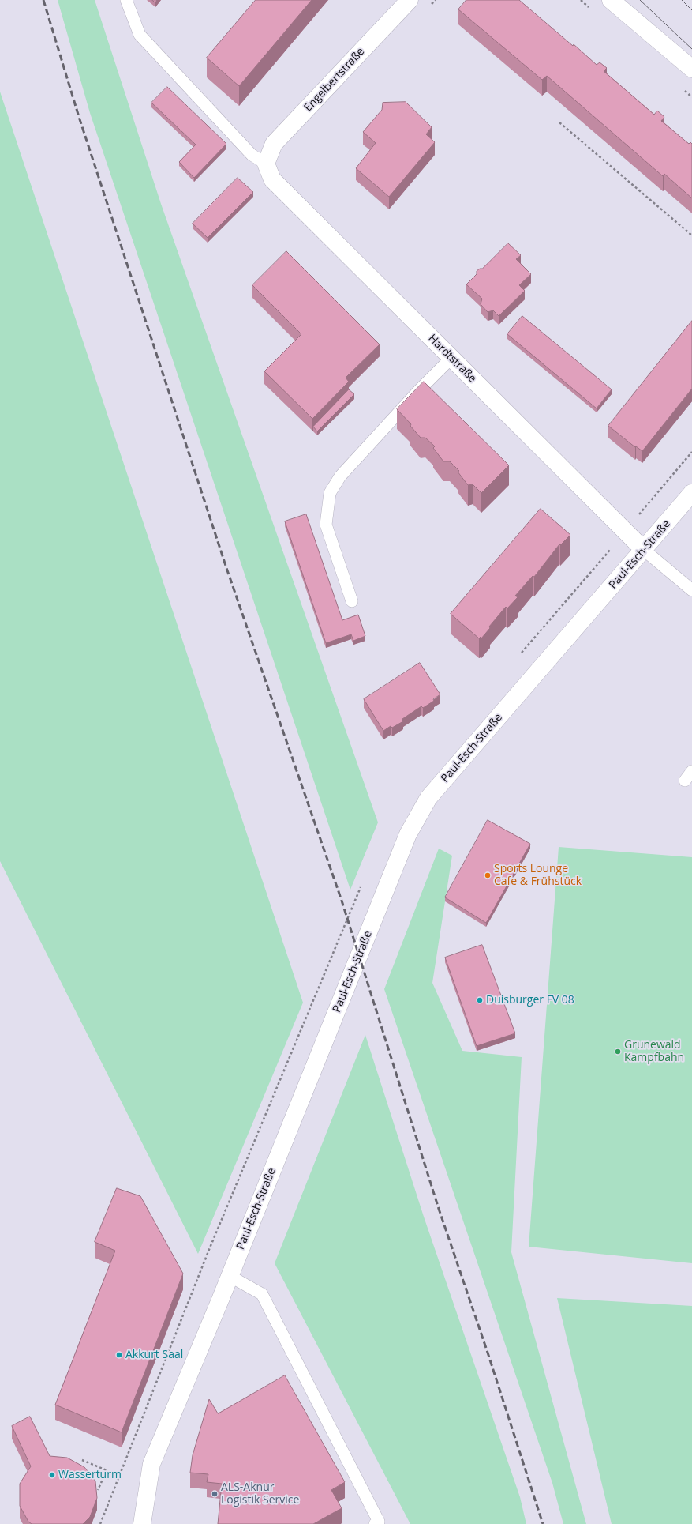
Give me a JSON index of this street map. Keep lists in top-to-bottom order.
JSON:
{
  "streets": {
    "street": ["Engelbertstraße", "Hardtstraße", "Paul-Esch-Straße"]
  },
  "crossings": [
    ["Engelbertstraße", "Hardtstraße"],
    ["Hardtstraße", "Paul-Esch-Straße"]
  ],
  "places": [
    "Sports Lounge Cafe & Frühstück",
    "Duisburger FV 08",
    "Grunewald Kampfbahn",
    "Akkurt Saal",
    "Wasserturm",
    "ALS-Aknur Logistik Service"
  ]
}
